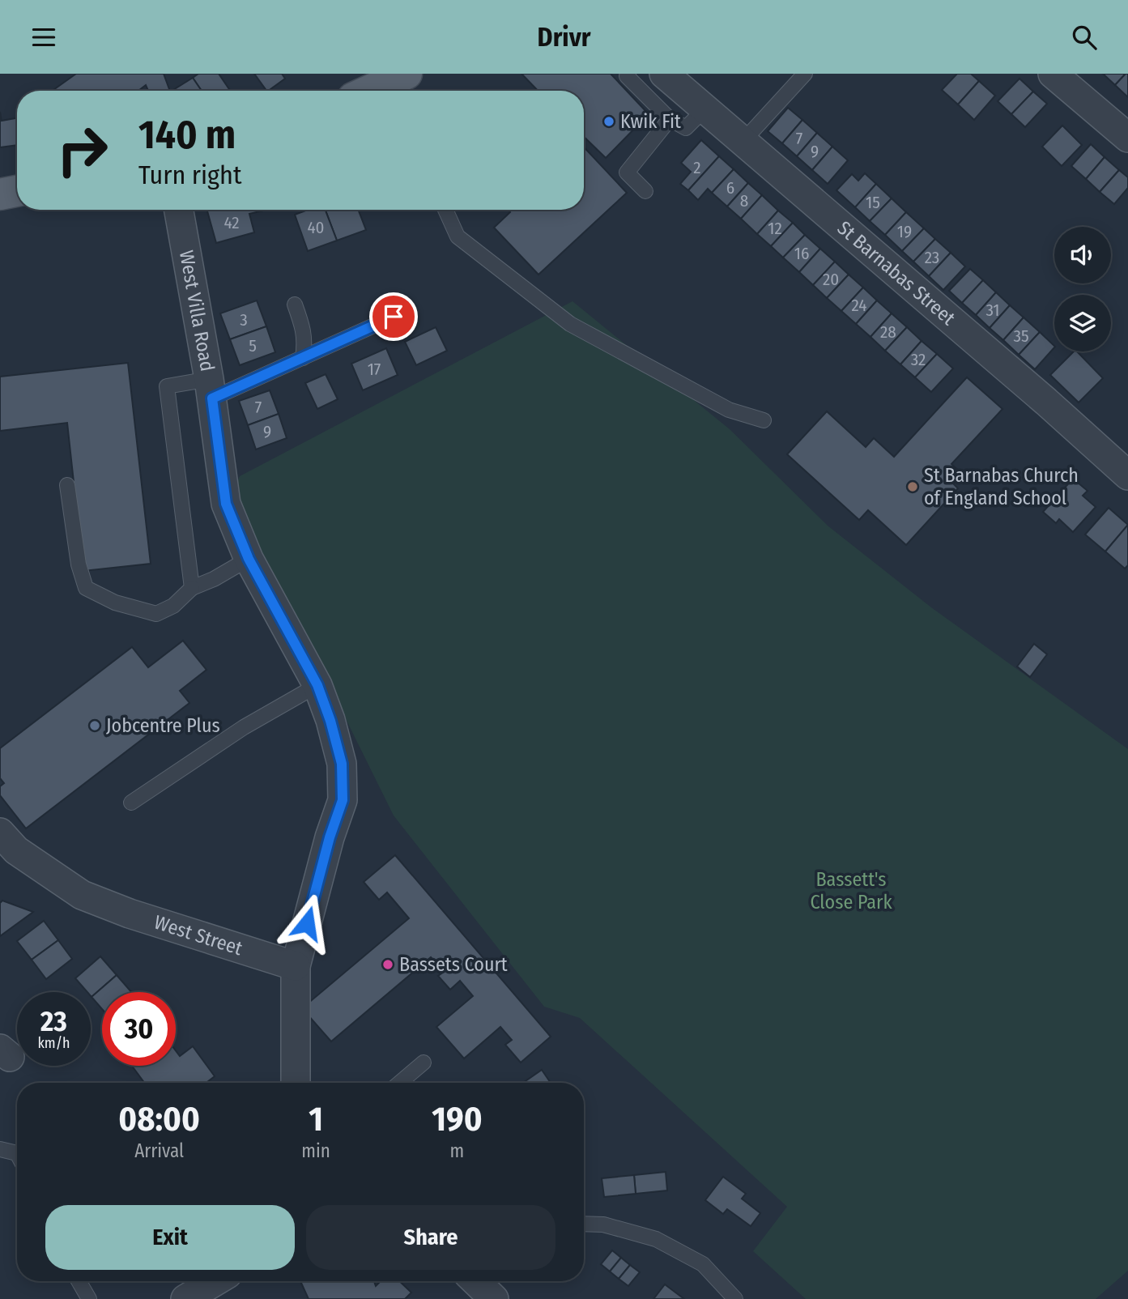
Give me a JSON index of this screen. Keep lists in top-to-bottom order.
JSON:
{
  "streets": {
    "street": ["St Barnabas Street", "West Villa Road", "West Street"]
  },
  "crossings": [
    ["West Villa Road", "West Street"]
  ],
  "parks": ["Bassett's Close Park"],
  "places": [
    "Kwik Fit",
    "St Barnabas Church of England School",
    "Jobcentre Plus",
    "Bassets Court"
  ],
  "house_numbers": [
    "7",
    "9",
    "2",
    "6",
    "8",
    "15",
    "42",
    "40",
    "12",
    "19",
    "16",
    "23",
    "20",
    "24",
    "31",
    "3",
    "28",
    "35",
    "5",
    "32",
    "17",
    "7",
    "9"
  ],
  "page": {
    "header": "Drivr",
    "turn": ["140 m", "Turn right"],
    "speed": "23 km/h",
    "limit": "30",
    "eta": [
      "08:00",
      "Arrival",
      "1",
      "min",
      "190",
      "m"
    ],
    "buttons": ["Exit", "Share"]
  }
}
